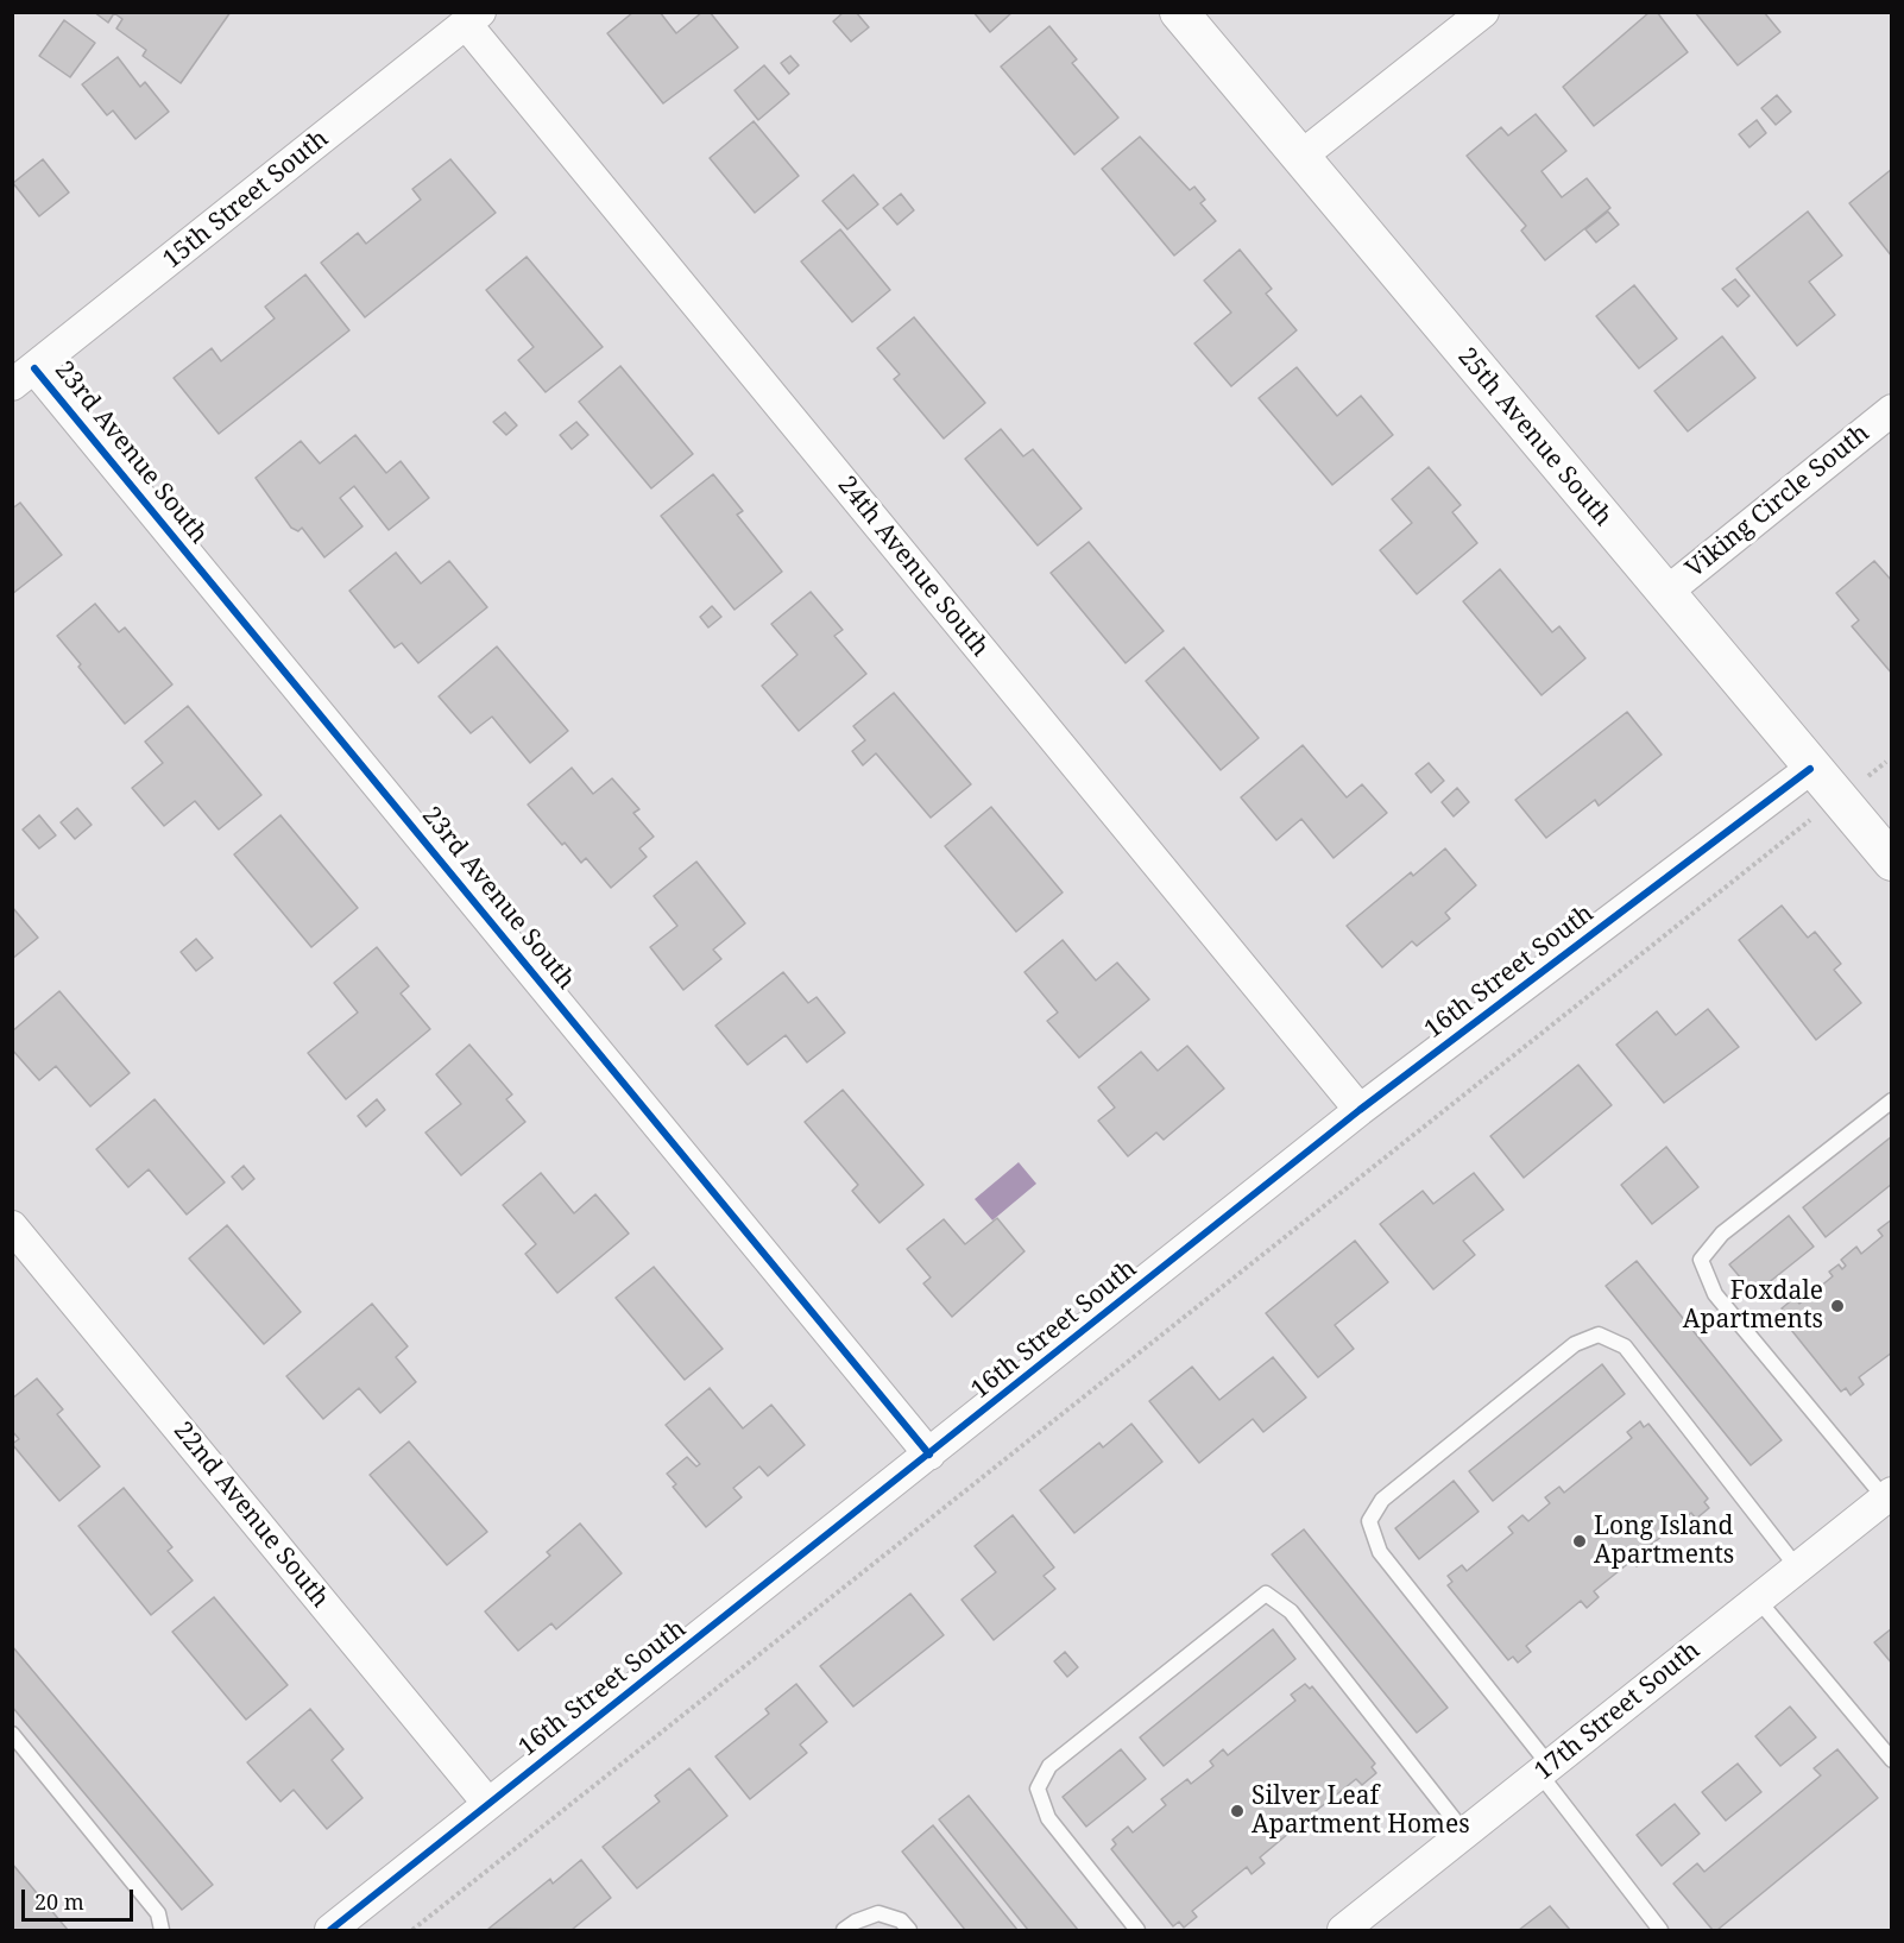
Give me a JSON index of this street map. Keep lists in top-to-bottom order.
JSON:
{
  "streets": {
    "street": [
      "15th Street South",
      "25th Avenue South",
      "23rd Avenue South",
      "Viking Circle South",
      "24th Avenue South",
      "16th Street South",
      "22nd Avenue South",
      "17th Street South"
    ]
  },
  "crossings": [
    ["15th Street South", "23rd Avenue South"],
    ["15th Street South", "24th Avenue South"],
    ["25th Avenue South", "Viking Circle South"],
    ["25th Avenue South", "16th Street South"],
    ["23rd Avenue South", "16th Street South"],
    ["24th Avenue South", "16th Street South"],
    ["16th Street South", "22nd Avenue South"]
  ],
  "places": ["Foxdale Apartments", "Long Island Apartments", "Silver Leaf Apartment Homes"],
  "scale_bar": "20 m"
}
